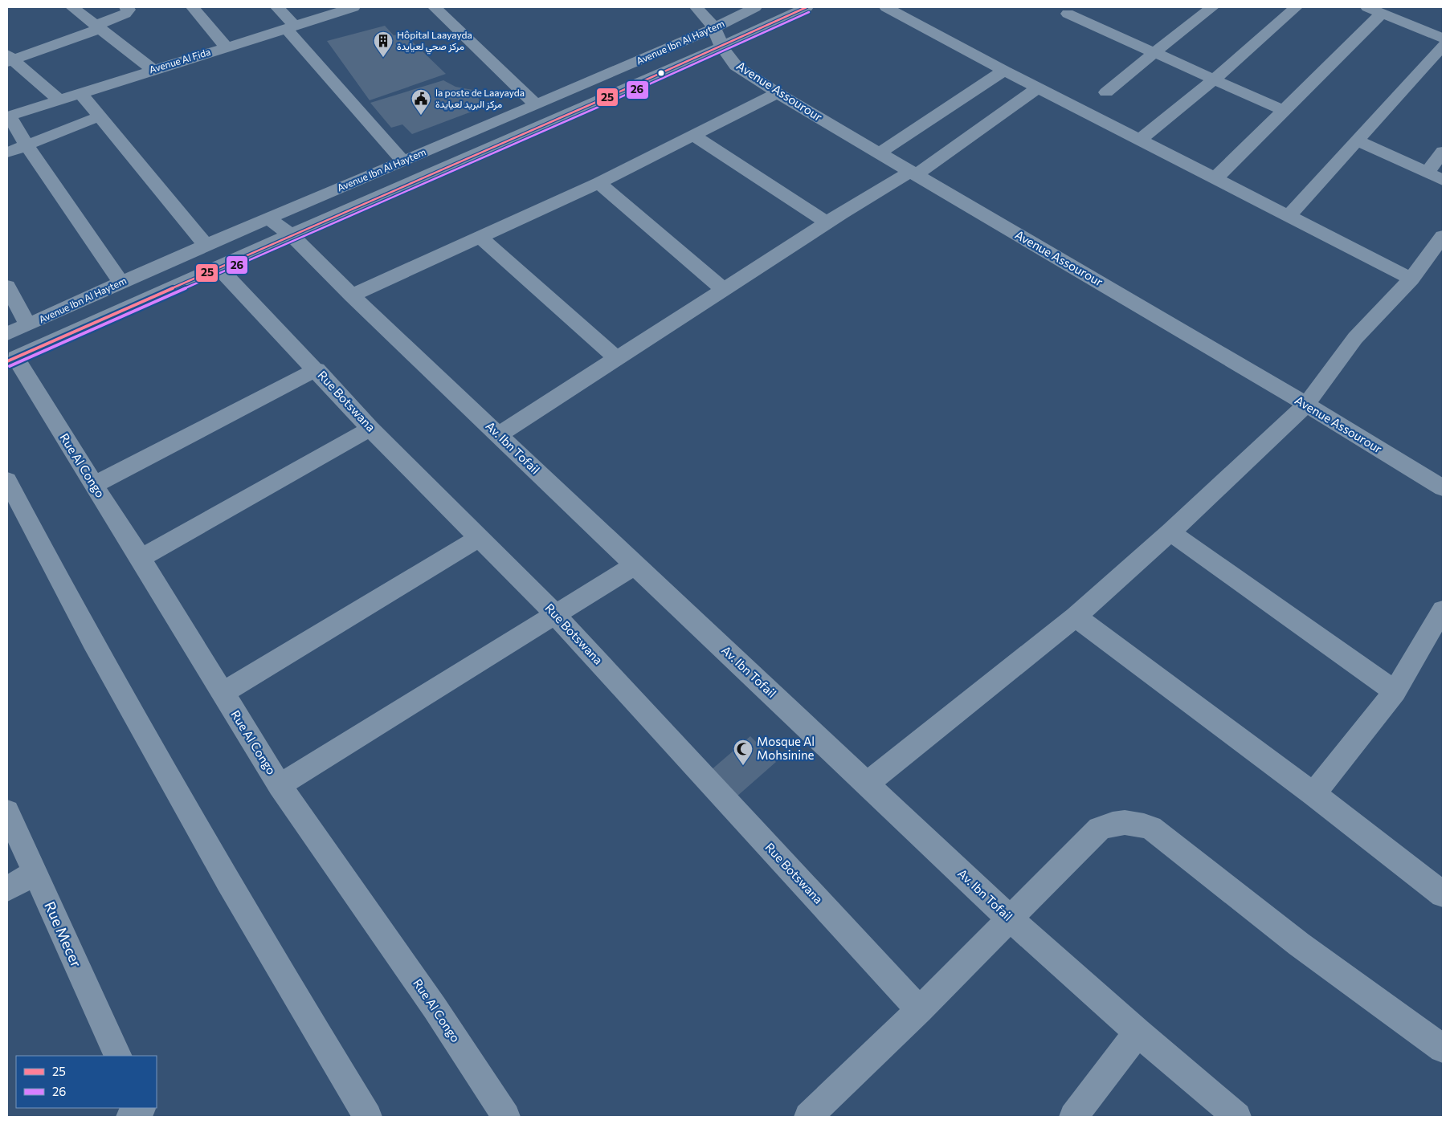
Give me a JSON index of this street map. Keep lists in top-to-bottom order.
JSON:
{
  "streets": {
    "street": [
      "Avenue Ibn Al Haytem",
      "Avenue Al Fida",
      "Avenue Assourour",
      "Rue Botswana",
      "Av. Ibn Tofail",
      "Rue Al Congo",
      "Rue Mecer"
    ]
  },
  "crossings": [
    ["Avenue Ibn Al Haytem", "Avenue Assourour"],
    ["Avenue Ibn Al Haytem", "Rue Botswana"],
    ["Avenue Ibn Al Haytem", "Av. Ibn Tofail"],
    ["Avenue Ibn Al Haytem", "Rue Al Congo"]
  ],
  "places": {
    "building": ["Hôpital Laayayda مركز صحي لعيايدة"],
    "public building": ["la poste de Laayayda مركز البريد لعيايدة"],
    "mosque": ["Mosque Al Mohsinine"]
  },
  "lines": ["transit line 25", "transit line 26"],
  "legend": ["25", "26"]
}
